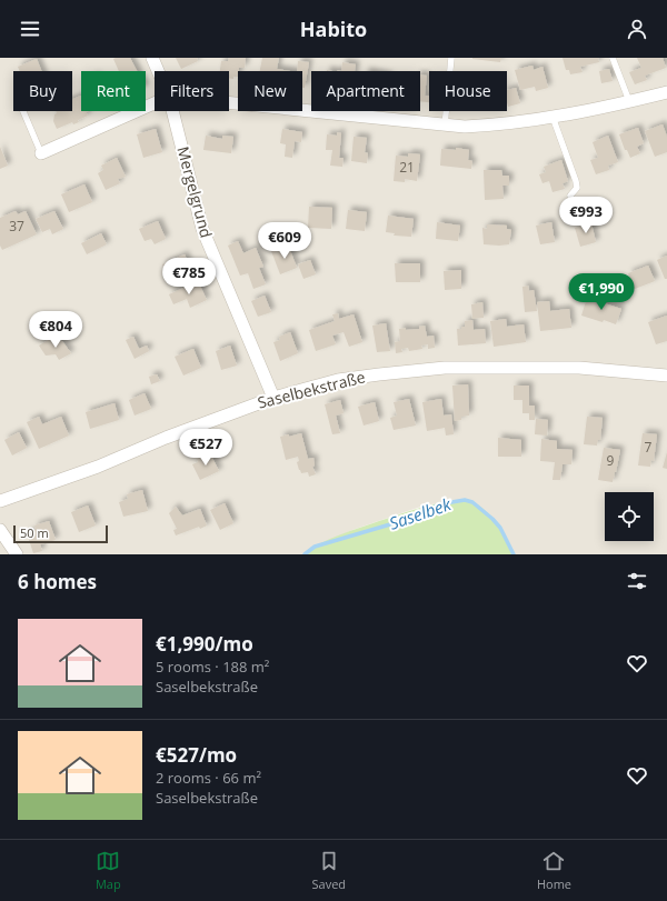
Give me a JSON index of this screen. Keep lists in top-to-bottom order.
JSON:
{
  "streets": {
    "street": ["Mergelgrund", "Saselbekstraße"]
  },
  "crossings": [
    ["Mergelgrund", "Saselbekstraße"]
  ],
  "water": ["Saselbek"],
  "house_numbers": [
    "21",
    "37",
    "7",
    "9"
  ],
  "scale_bar": "50 m",
  "page": {
    "header": "Habito",
    "chip": [
      "Buy",
      "Rent",
      "Filters",
      "New",
      "Apartment",
      "House"
    ],
    "price": [
      "€993",
      "€609",
      "€785",
      "€1,990",
      "€804",
      "€527"
    ],
    "scale": "50 m",
    "heading": "6 homes",
    "list": [
      {
        "name": "€1,990/mo",
        "note": "5 rooms · 188 m² · Saselbekstraße"
      },
      {
        "name": "€527/mo",
        "note": "2 rooms · 66 m² · Saselbekstraße"
      }
    ],
    "tabs": ["Map", "Saved", "Home"]
  }
}
